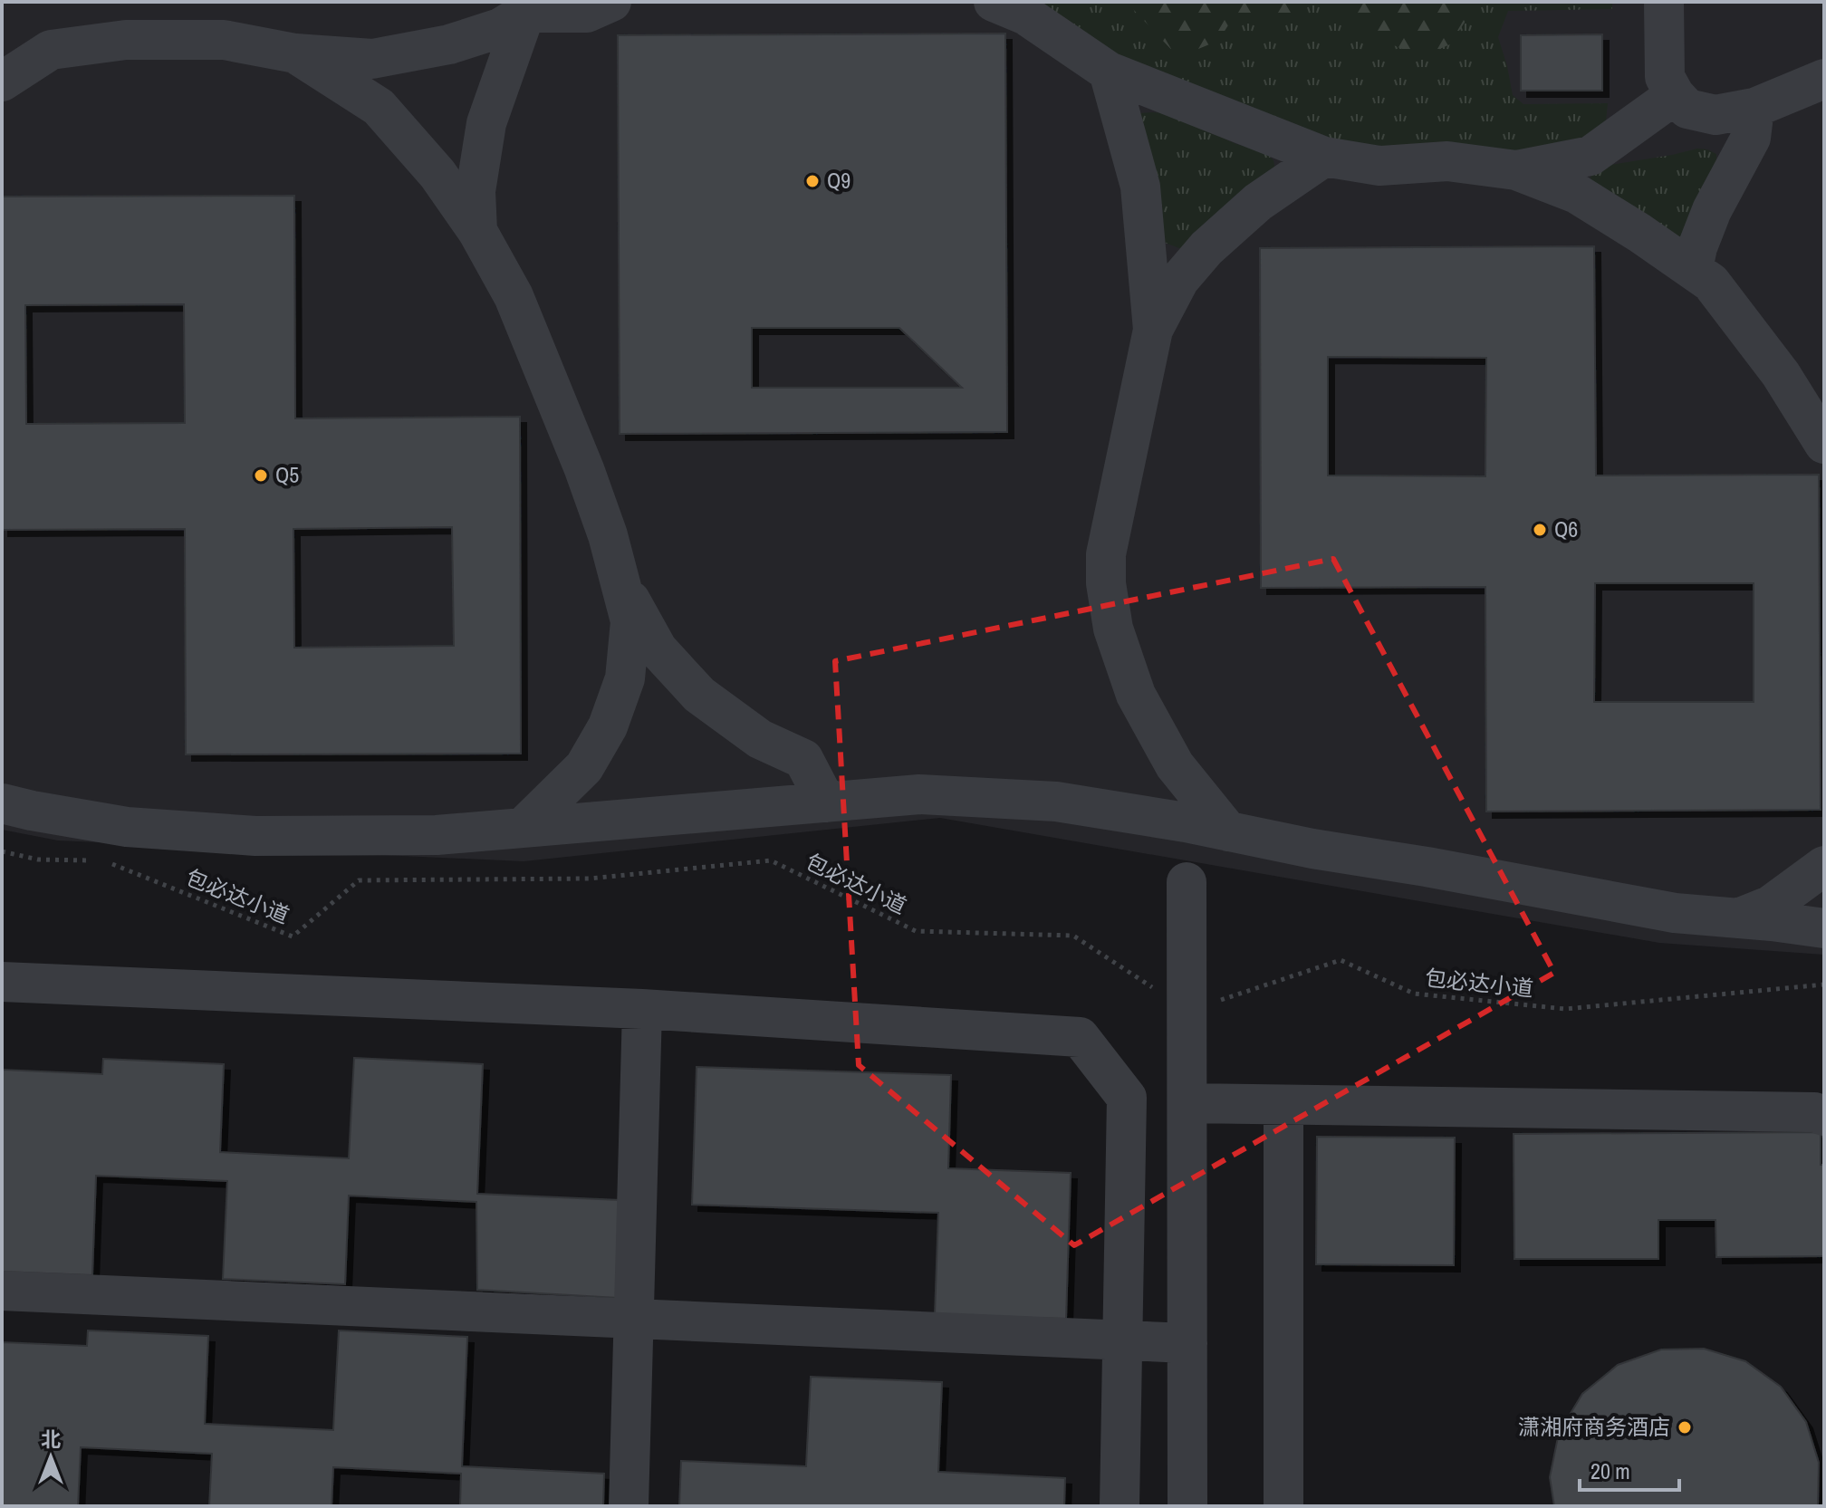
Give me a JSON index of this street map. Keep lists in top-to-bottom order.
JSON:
{
  "streets": {
    "path": ["包必达小道"]
  },
  "places": [
    "Q9",
    "Q5",
    "Q6",
    "潇湘府商务酒店"
  ],
  "scale_bar": "20 m",
  "north": "top"
}
